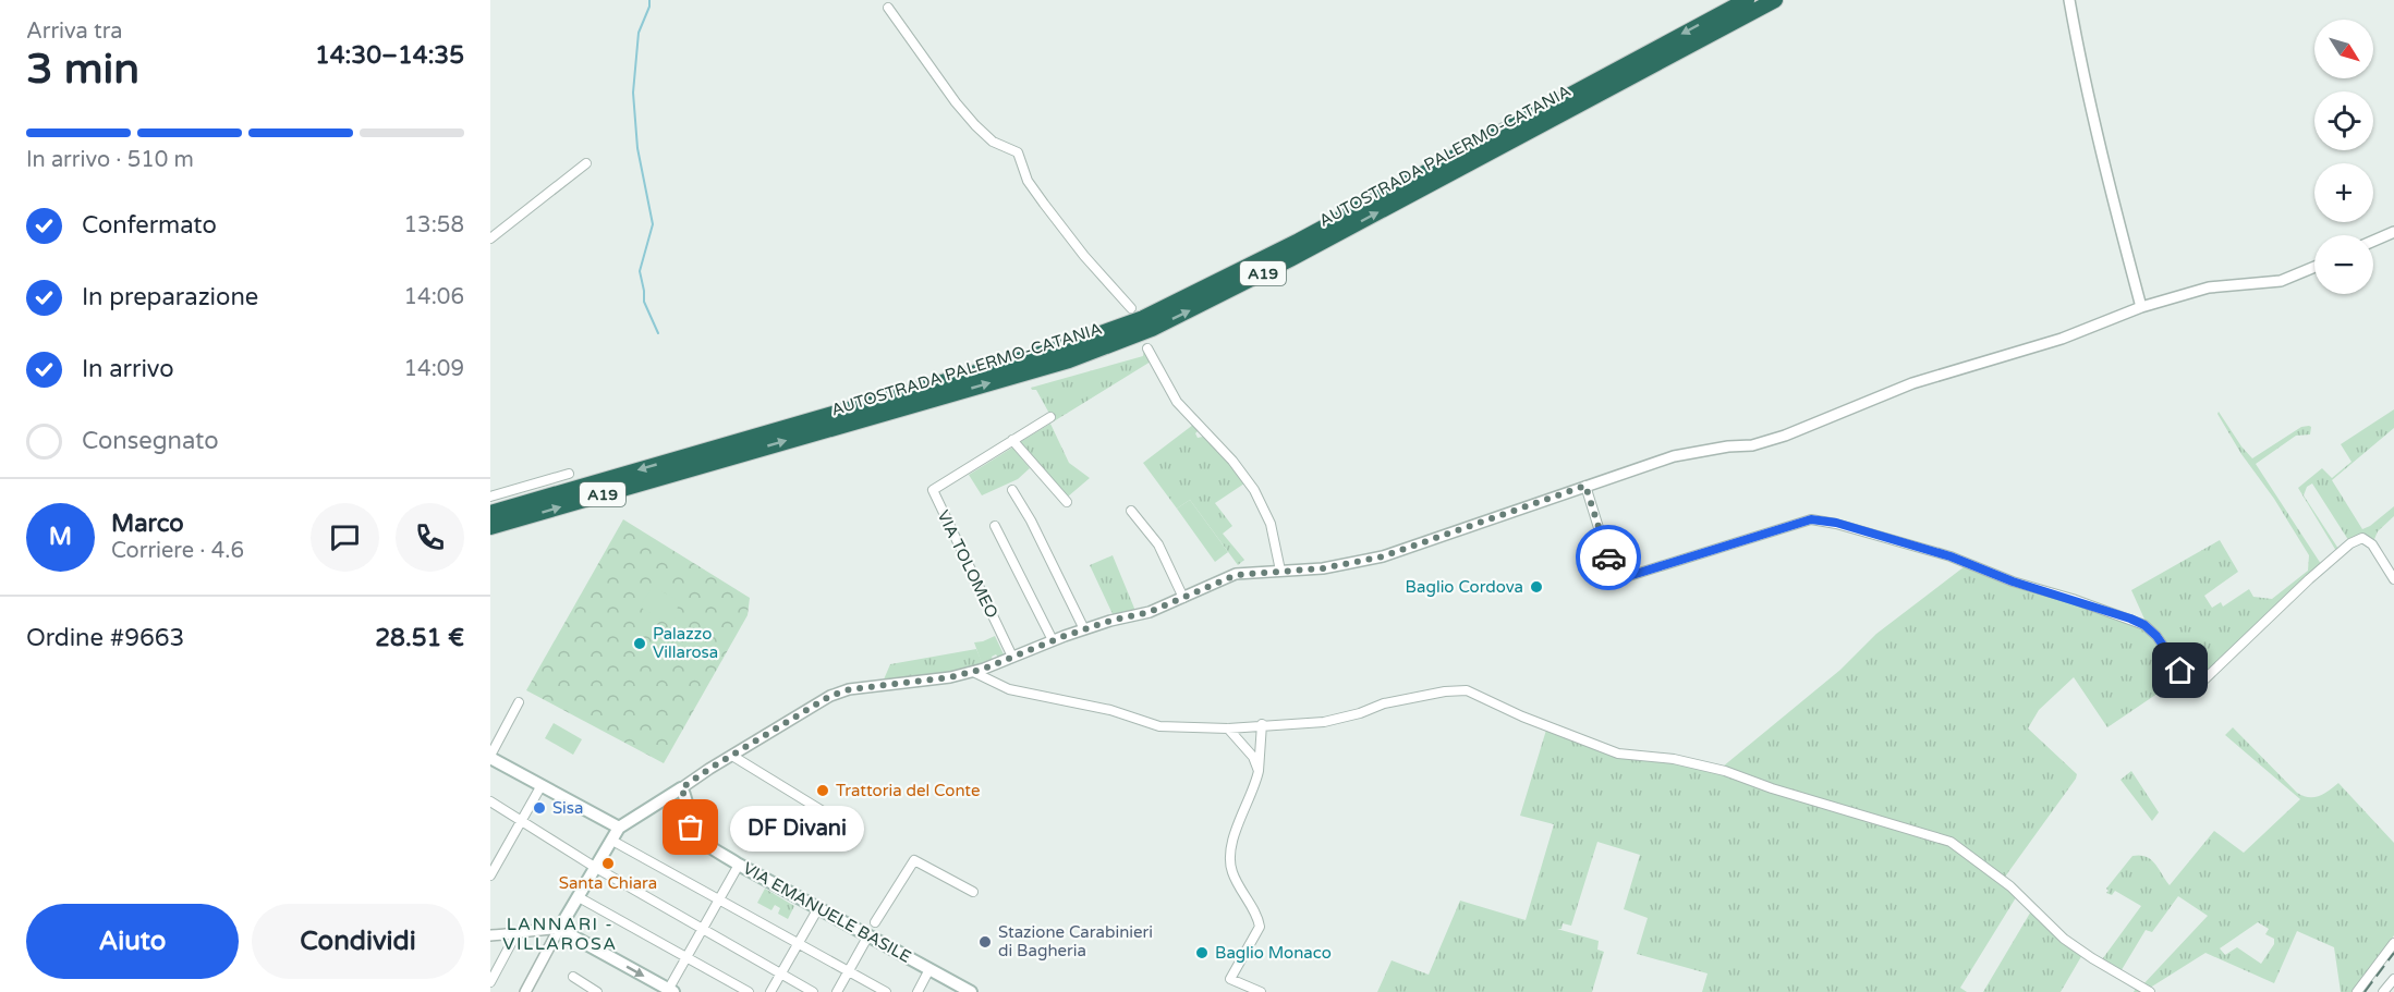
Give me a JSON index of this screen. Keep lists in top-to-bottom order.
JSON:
{
  "streets": {
    "highway": ["AUTOSTRADA PALERMO-CATANIA", "A19"],
    "main road": ["VIA EMANUELE BASILE"],
    "street": ["VIA TOLOMEO"]
  },
  "districts": ["LANNARI - VILLAROSA"],
  "places": [
    "Baglio Cordova",
    "Palazzo Villarosa",
    "Trattoria del Conte",
    "Sisa",
    "DF Divani",
    "Santa Chiara",
    "Stazione Carabinieri di Bagheria",
    "Baglio Monaco"
  ],
  "north": "bottom right",
  "page": {
    "heading": ["3 min", "Arriva tra", "14:30–14:35"],
    "panel": [
      "Marco",
      "Corriere · 4.6",
      "Ordine #9663",
      "28.51 €"
    ],
    "map_buttons": ["+", "−"],
    "bar": "In arrivo · 510 m",
    "list": [
      ["Confermato", "13:58"],
      ["In preparazione", "14:06"],
      ["In arrivo", "14:09"],
      "Consegnato"
    ],
    "round": "M",
    "bubble": "DF Divani",
    "buttons": ["Aiuto", "Condividi"]
  }
}
